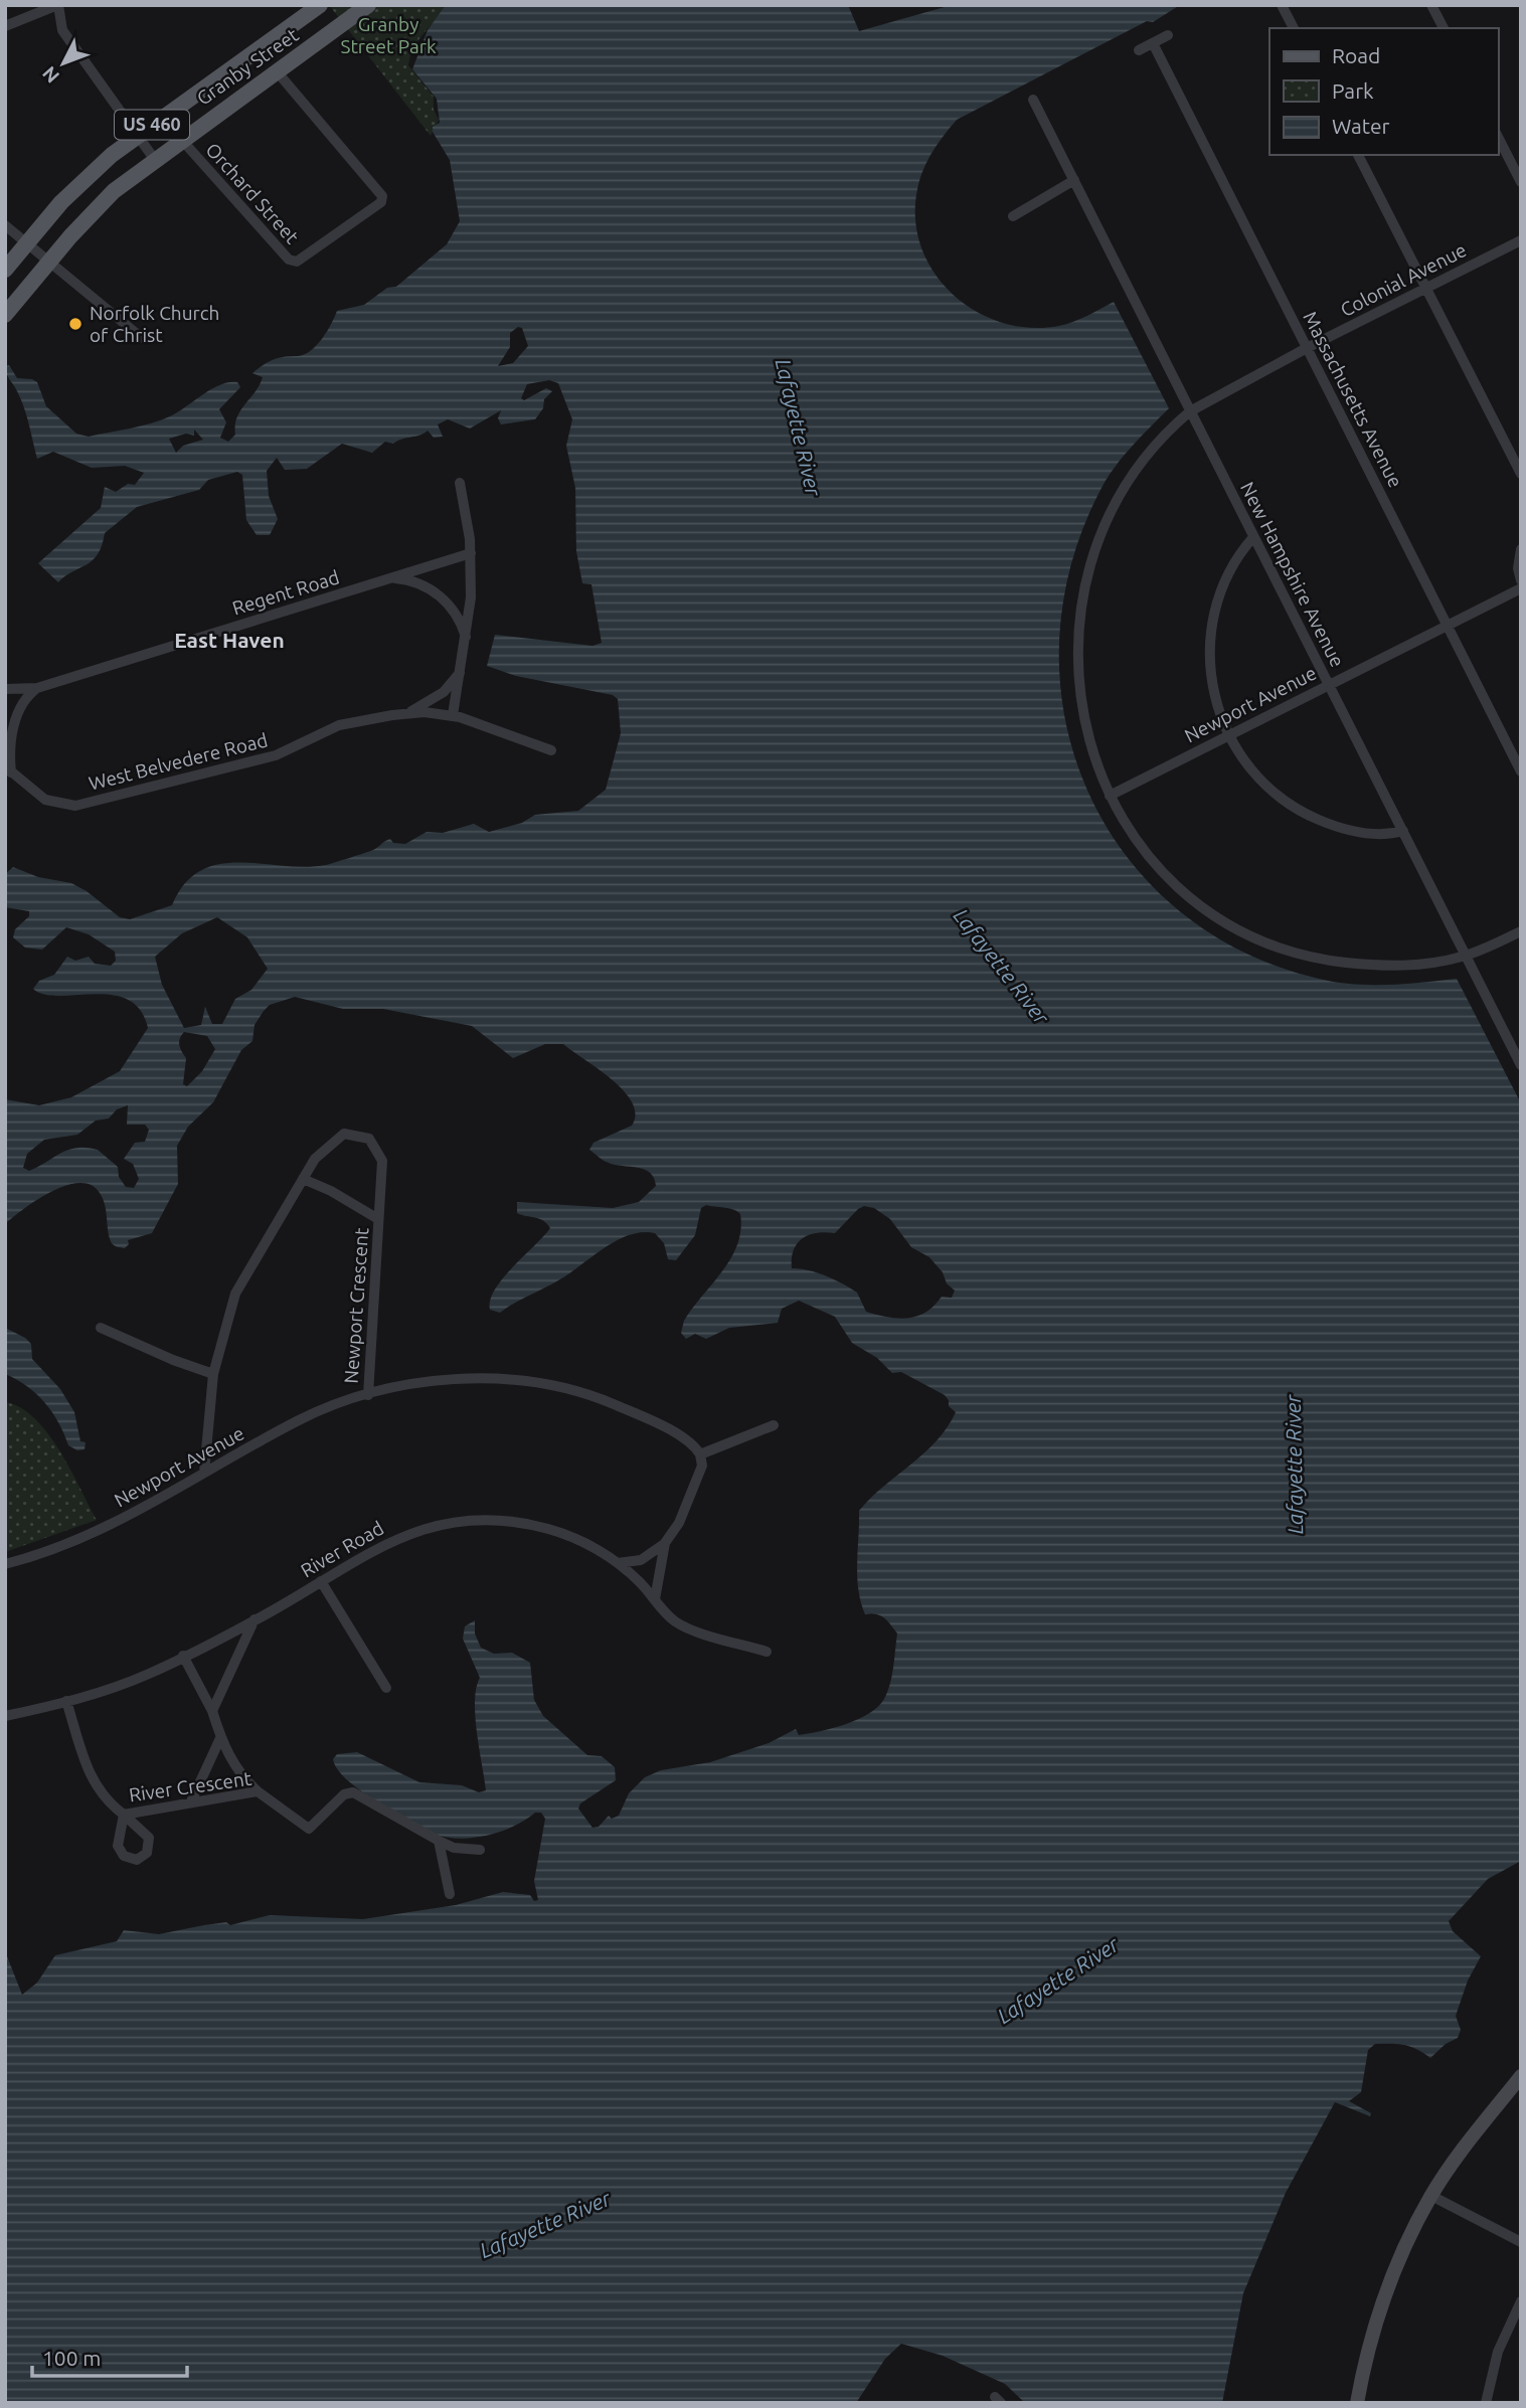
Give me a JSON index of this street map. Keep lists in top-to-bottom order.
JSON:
{
  "streets": {
    "main road": ["Granby Street", "US 460"],
    "street": [
      "Orchard Street",
      "Colonial Avenue",
      "Massachusetts Avenue",
      "New Hampshire Avenue",
      "Regent Road",
      "Newport Avenue",
      "West Belvedere Road",
      "Newport Crescent",
      "River Road",
      "River Crescent"
    ]
  },
  "crossings": [
    ["Granby Street", "Orchard Street"],
    ["Colonial Avenue", "Massachusetts Avenue"],
    ["Colonial Avenue", "New Hampshire Avenue"],
    ["Colonial Avenue", "Newport Avenue"],
    ["Massachusetts Avenue", "Newport Avenue"],
    ["New Hampshire Avenue", "Newport Avenue"],
    ["Newport Avenue", "Newport Crescent"],
    ["River Road", "River Crescent"]
  ],
  "districts": ["East Haven"],
  "water": ["Lafayette River"],
  "parks": ["Granby Street Park"],
  "places": ["Norfolk Church of Christ"],
  "legend": ["Road", "Park", "Water"],
  "scale_bar": "100 m",
  "north": "bottom left"
}
